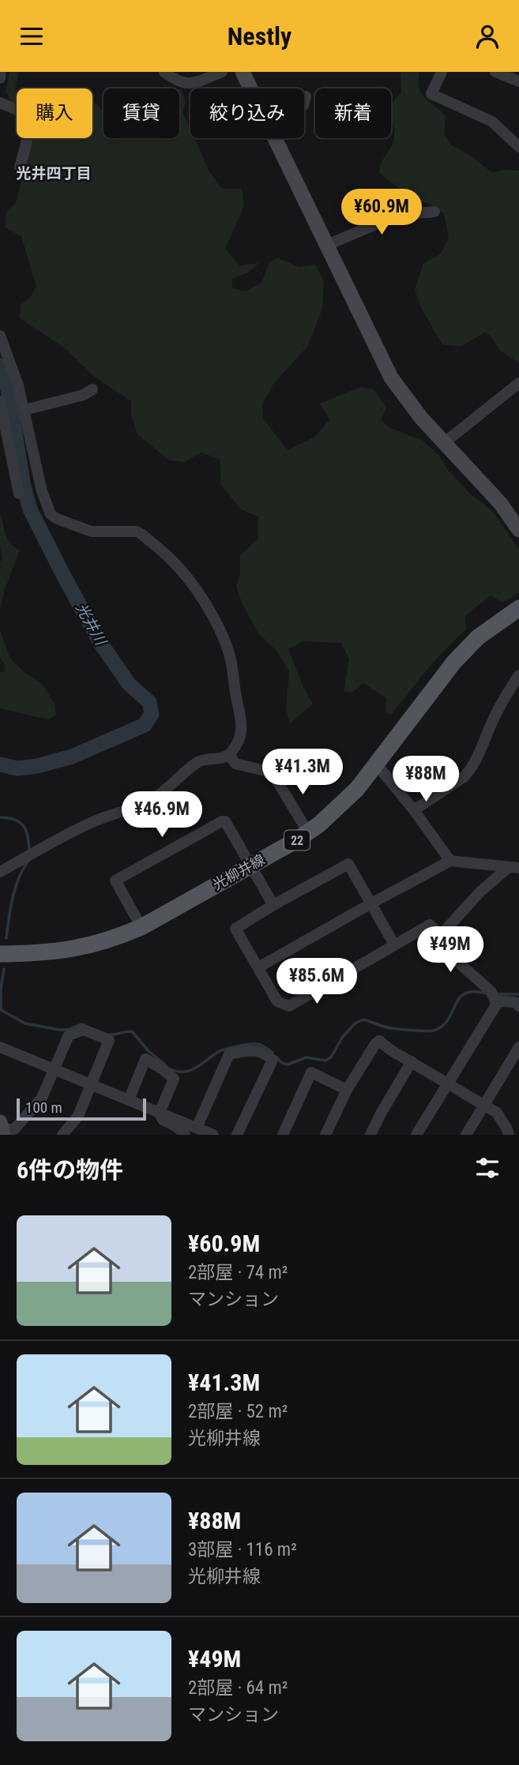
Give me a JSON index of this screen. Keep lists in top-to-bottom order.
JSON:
{
  "streets": {
    "main road": ["22", "光柳井線"]
  },
  "districts": ["光井四丁目"],
  "water": ["光井川"],
  "scale_bar": "100 m",
  "page": {
    "header": "Nestly",
    "chip": [
      "購入",
      "賃貸",
      "絞り込み",
      "新着"
    ],
    "price": [
      "¥60.9M",
      "¥41.3M",
      "¥88M",
      "¥46.9M",
      "¥49M",
      "¥85.6M"
    ],
    "scale": "100 m",
    "heading": "6件の物件",
    "list": [
      {
        "name": "¥60.9M",
        "note": "2部屋 · 74 m² · マンション"
      },
      {
        "name": "¥41.3M",
        "note": "2部屋 · 52 m² · 光柳井線"
      },
      {
        "name": "¥88M",
        "note": "3部屋 · 116 m² · 光柳井線"
      },
      {
        "name": "¥49M",
        "note": "2部屋 · 64 m² · マンション"
      }
    ]
  }
}
